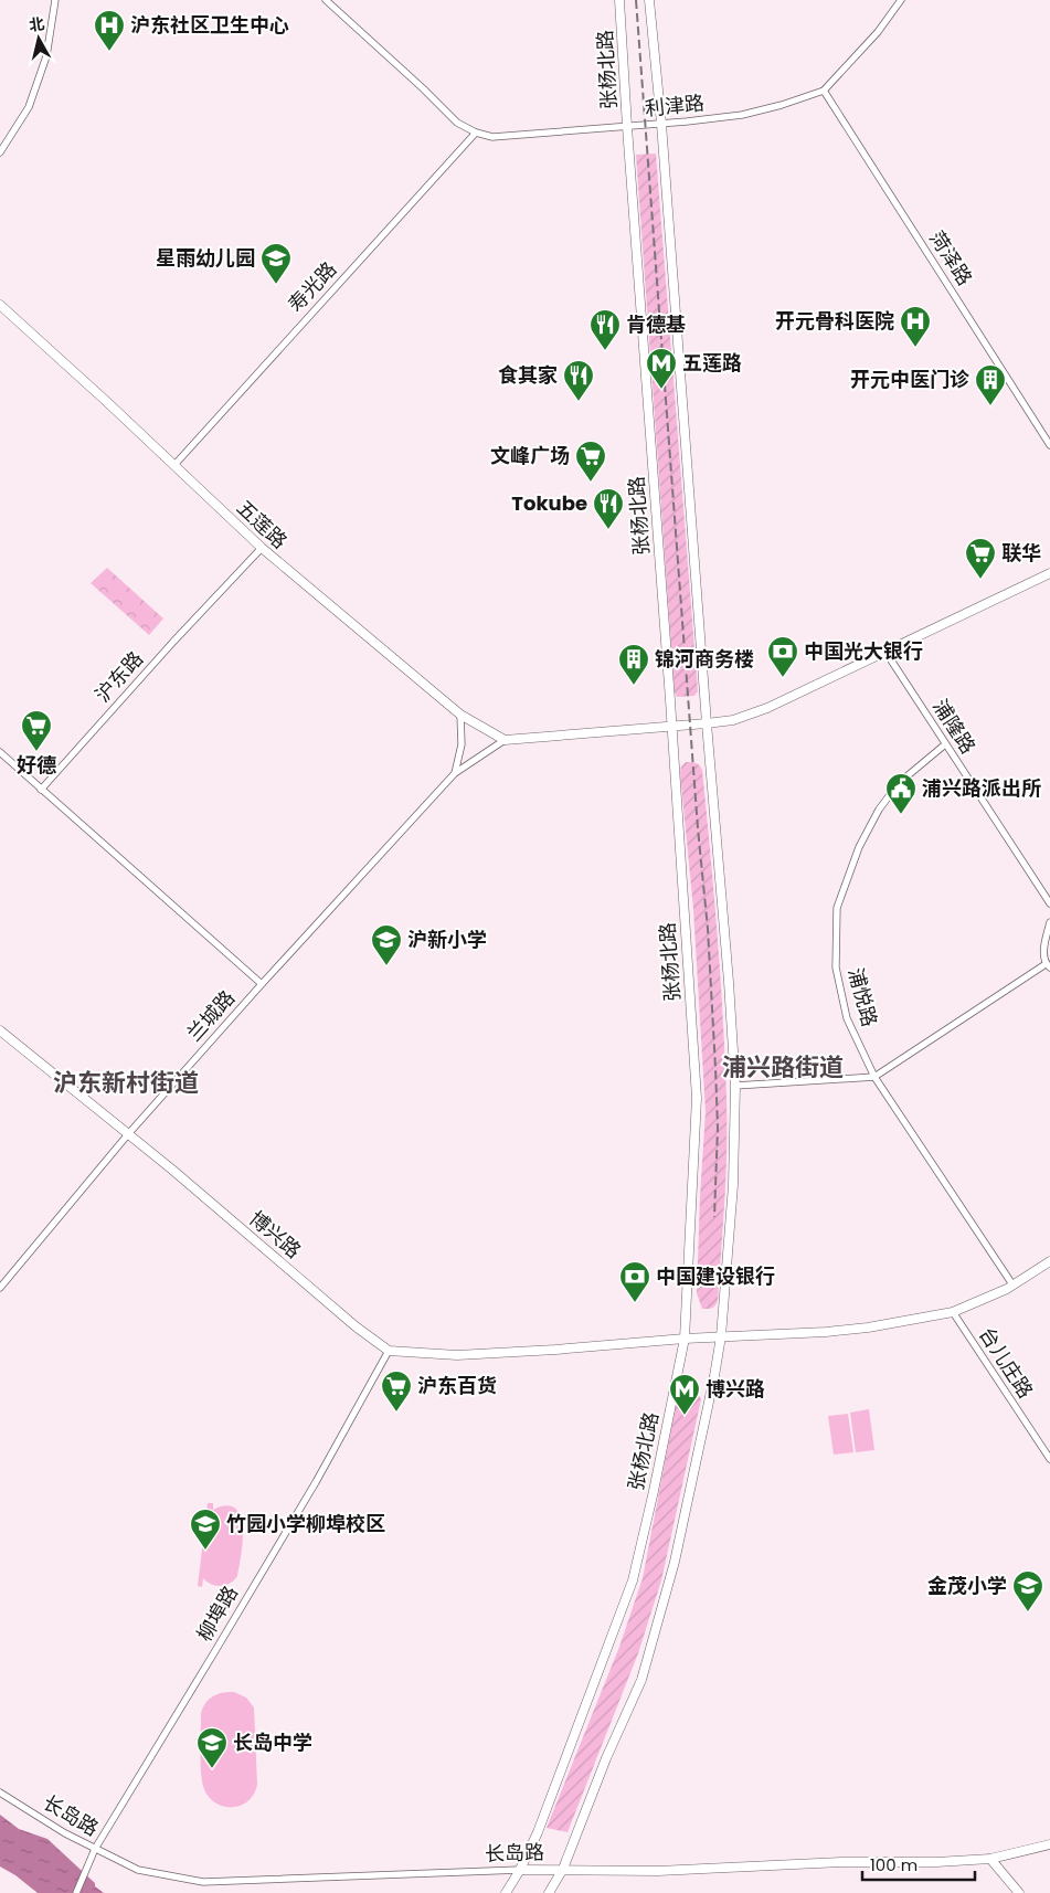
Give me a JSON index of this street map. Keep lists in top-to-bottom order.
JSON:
{
  "streets": {
    "main road": [
      "张杨北路",
      "五莲路",
      "博兴路",
      "长岛路"
    ],
    "street": [
      "利津路",
      "菏泽路",
      "寿光路",
      "沪东路",
      "浦隆路",
      "浦悦路",
      "兰城路",
      "台儿庄路",
      "柳埠路"
    ]
  },
  "crossings": [
    ["张杨北路", "利津路"],
    ["张杨北路", "长岛路"],
    ["利津路", "菏泽路"],
    ["利津路", "寿光路"],
    ["寿光路", "五莲路"],
    ["五莲路", "沪东路"],
    ["五莲路", "兰城路"],
    ["浦隆路", "浦悦路"],
    ["兰城路", "博兴路"],
    ["博兴路", "柳埠路"],
    ["柳埠路", "长岛路"]
  ],
  "districts": ["浦兴路街道", "沪东新村街道"],
  "places": {
    "hospital": ["沪东社区卫生中心", "开元骨科医院"],
    "school or university": [
      "星雨幼儿园",
      "沪新小学",
      "竹园小学柳埠校区",
      "金茂小学",
      "长岛中学"
    ],
    "restaurant": ["肯德基", "食其家", "Tokube"],
    "metro station": ["五莲路", "博兴路"],
    "building": ["开元中医门诊", "锦河商务楼"],
    "supermarket": [
      "文峰广场",
      "联华",
      "好德",
      "沪东百货"
    ],
    "bank": ["中国光大银行", "中国建设银行"],
    "public building": ["浦兴路派出所"]
  },
  "scale_bar": "100 m",
  "north": "top"
}
